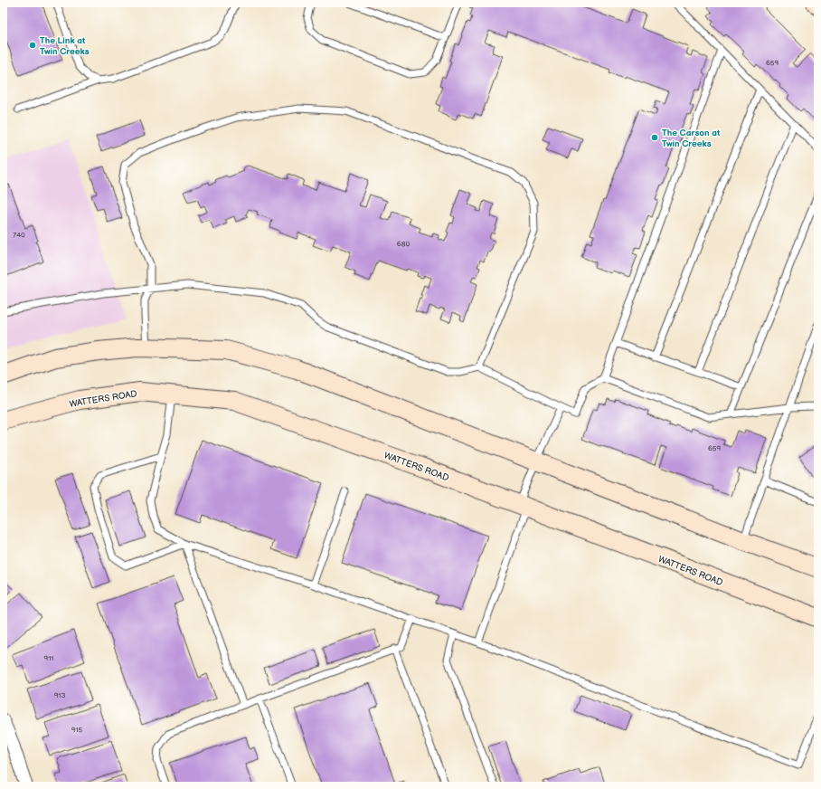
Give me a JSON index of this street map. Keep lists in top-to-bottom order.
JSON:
{
  "streets": {
    "main road": ["WATTERS ROAD"]
  },
  "places": ["The Link at Twin Creeks", "The Carson at Twin Creeks"],
  "house_numbers": [
    "659",
    "740",
    "680",
    "659",
    "911",
    "913",
    "915"
  ]
}
